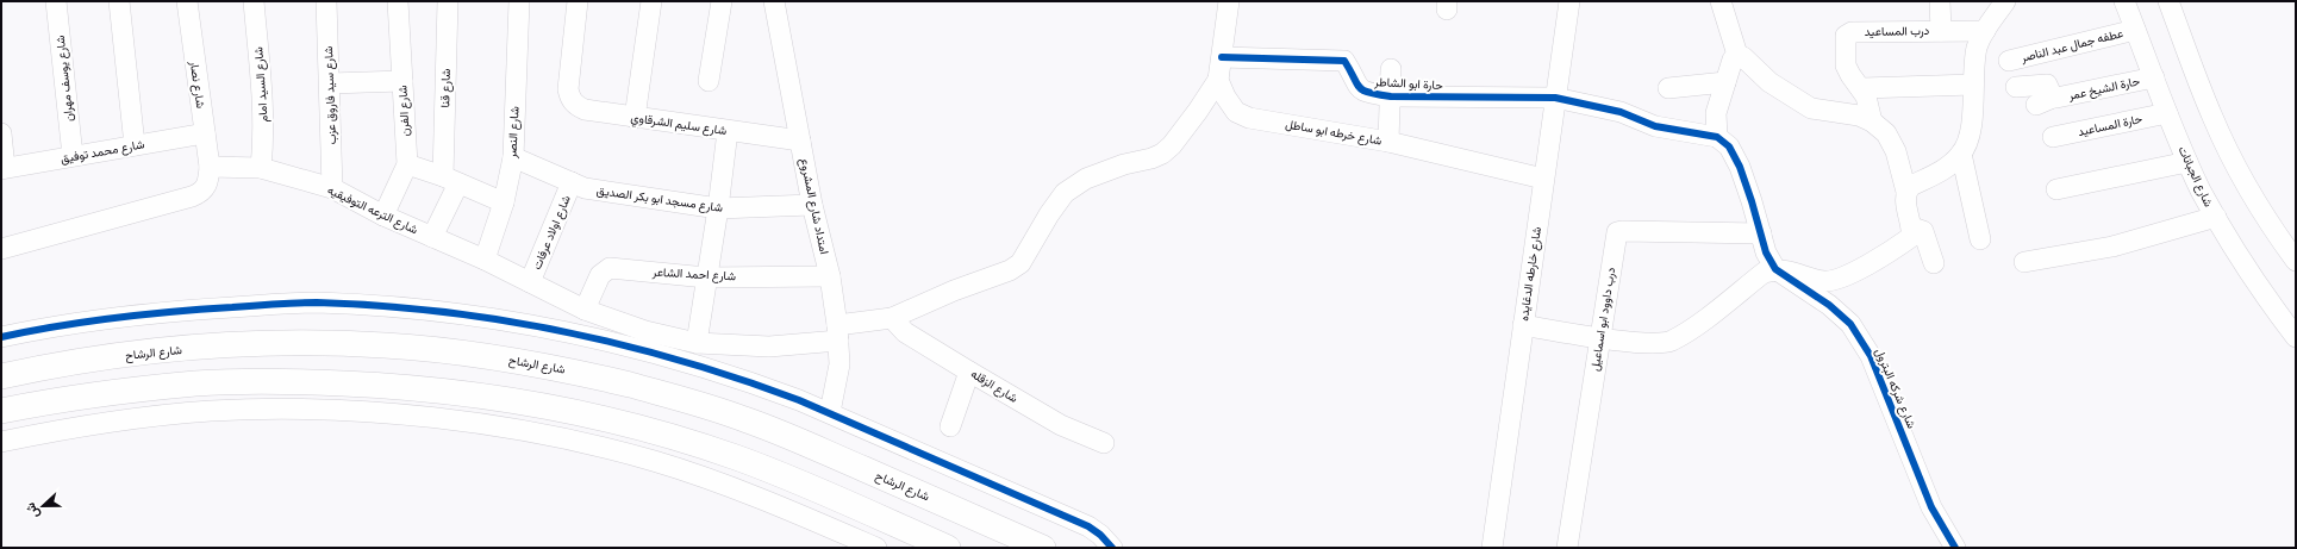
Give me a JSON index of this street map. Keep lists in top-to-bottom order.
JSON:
{
  "streets": {
    "main road": ["شارع الرشاح"],
    "street": [
      "درب المساعيد",
      "عطفه جمال عبد الناصر",
      "شارع يوسف مهران",
      "حارة ابو الشاطر",
      "شارع نصار",
      "شارع السيد امام",
      "شارع قنا",
      "حارة الشيخ عمر",
      "شارع سيد فاروق عزب",
      "شارع الفرن",
      "شارع سليم الشرقاوي",
      "حارة المساعيد",
      "شارع النصر",
      "شارع خرطه ابو ساطل",
      "شارع محمد توفيق",
      "شارع الجبانات",
      "شارع مسجد ابو بكر الصديق",
      "امتداد شارع المشروع",
      "شارع الترعه التوفيقيه",
      "شارع اولاد عرفات",
      "شارع احمد الشاعر",
      "شارع خارطه الدغايده",
      "درب داوود ابو اسماعيل",
      "شارع الزقله",
      "شارع شركه البترول"
    ]
  },
  "crossings": [
    ["عطفه جمال عبد الناصر", "شارع الجبانات"],
    ["شارع يوسف مهران", "شارع محمد توفيق"],
    ["حارة ابو الشاطر", "شارع خارطه الدغايده"],
    ["شارع نصار", "شارع محمد توفيق"],
    ["شارع نصار", "شارع الترعه التوفيقيه"],
    ["شارع السيد امام", "شارع الترعه التوفيقيه"],
    ["حارة الشيخ عمر", "شارع الجبانات"],
    ["شارع سيد فاروق عزب", "شارع الترعه التوفيقيه"],
    ["شارع الفرن", "شارع الترعه التوفيقيه"],
    ["شارع سليم الشرقاوي", "امتداد شارع المشروع"],
    ["حارة المساعيد", "شارع الجبانات"],
    ["شارع النصر", "شارع مسجد ابو بكر الصديق"],
    ["شارع النصر", "شارع الترعه التوفيقيه"],
    ["شارع خرطه ابو ساطل", "شارع الترعه التوفيقيه"],
    ["شارع خرطه ابو ساطل", "شارع خارطه الدغايده"],
    ["شارع مسجد ابو بكر الصديق", "امتداد شارع المشروع"],
    ["شارع مسجد ابو بكر الصديق", "شارع اولاد عرفات"],
    ["امتداد شارع المشروع", "شارع الترعه التوفيقيه"],
    ["امتداد شارع المشروع", "شارع احمد الشاعر"],
    ["شارع الترعه التوفيقيه", "شارع اولاد عرفات"],
    ["شارع الترعه التوفيقيه", "شارع احمد الشاعر"],
    ["شارع الترعه التوفيقيه", "شارع الزقله"]
  ],
  "north": "left"
}
